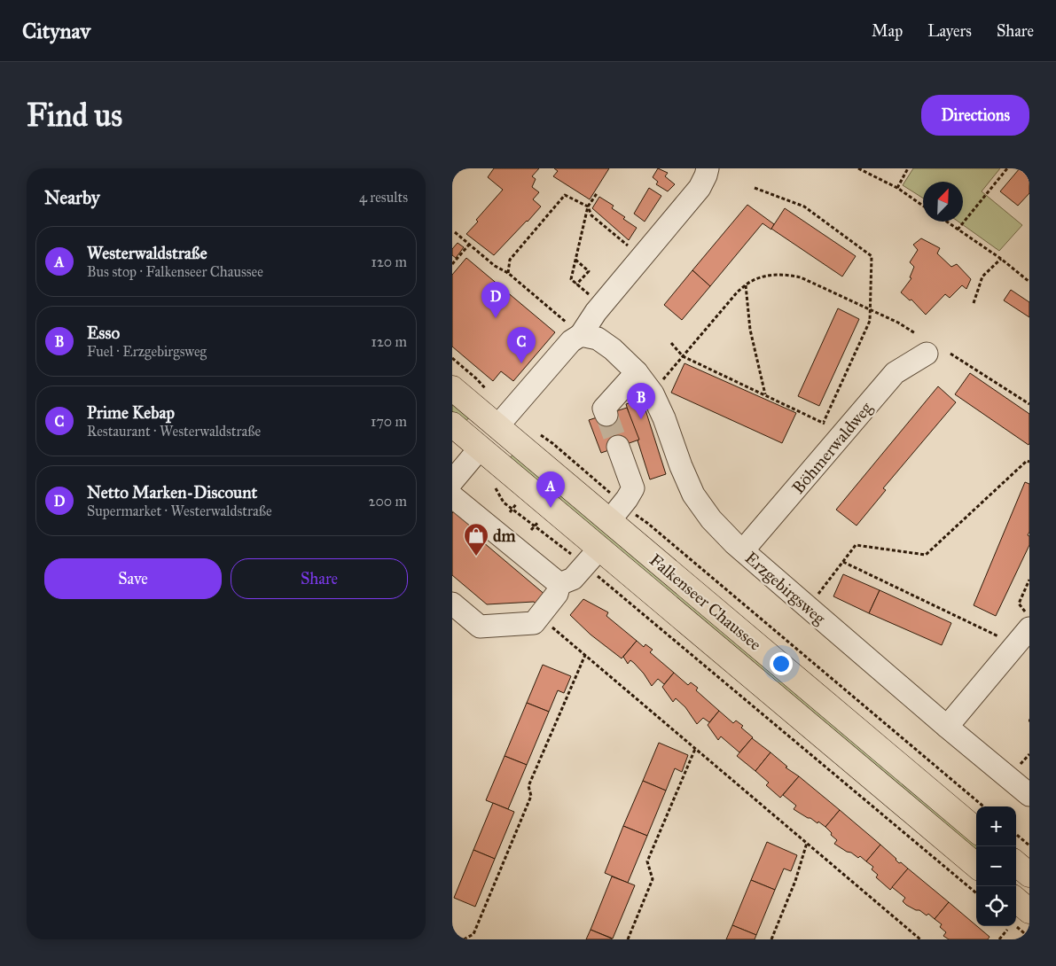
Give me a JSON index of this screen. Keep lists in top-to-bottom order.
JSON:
{
  "streets": {
    "main road": ["Falkenseer Chaussee"],
    "street": ["Böhmerwaldweg", "Erzgebirgsweg"]
  },
  "crossings": [
    ["Böhmerwaldweg", "Erzgebirgsweg"]
  ],
  "places": {
    "shop": ["dm"]
  },
  "north": "top right",
  "page": {
    "header": "Citynav",
    "nav": ["Map", "Layers", "Share"],
    "buttons": [
      "Directions",
      ["Save", "Share"]
    ],
    "title": "Find us",
    "heading": ["Nearby", "4 results"],
    "list": [
      {
        "mark": "A",
        "name": "Westerwaldstraße",
        "note": "Bus stop · Falkenseer Chaussee",
        "value": "120 m"
      },
      {
        "mark": "B",
        "name": "Esso",
        "note": "Fuel · Erzgebirgsweg",
        "value": "120 m"
      },
      {
        "mark": "C",
        "name": "Prime Kebap",
        "note": "Restaurant · Westerwaldstraße",
        "value": "170 m"
      },
      {
        "mark": "D",
        "name": "Netto Marken-Discount",
        "note": "Supermarket · Westerwaldstraße",
        "value": "200 m"
      }
    ],
    "pins": [
      "D",
      "C",
      "B",
      "A"
    ],
    "map_buttons": ["+", "−"]
  }
}
